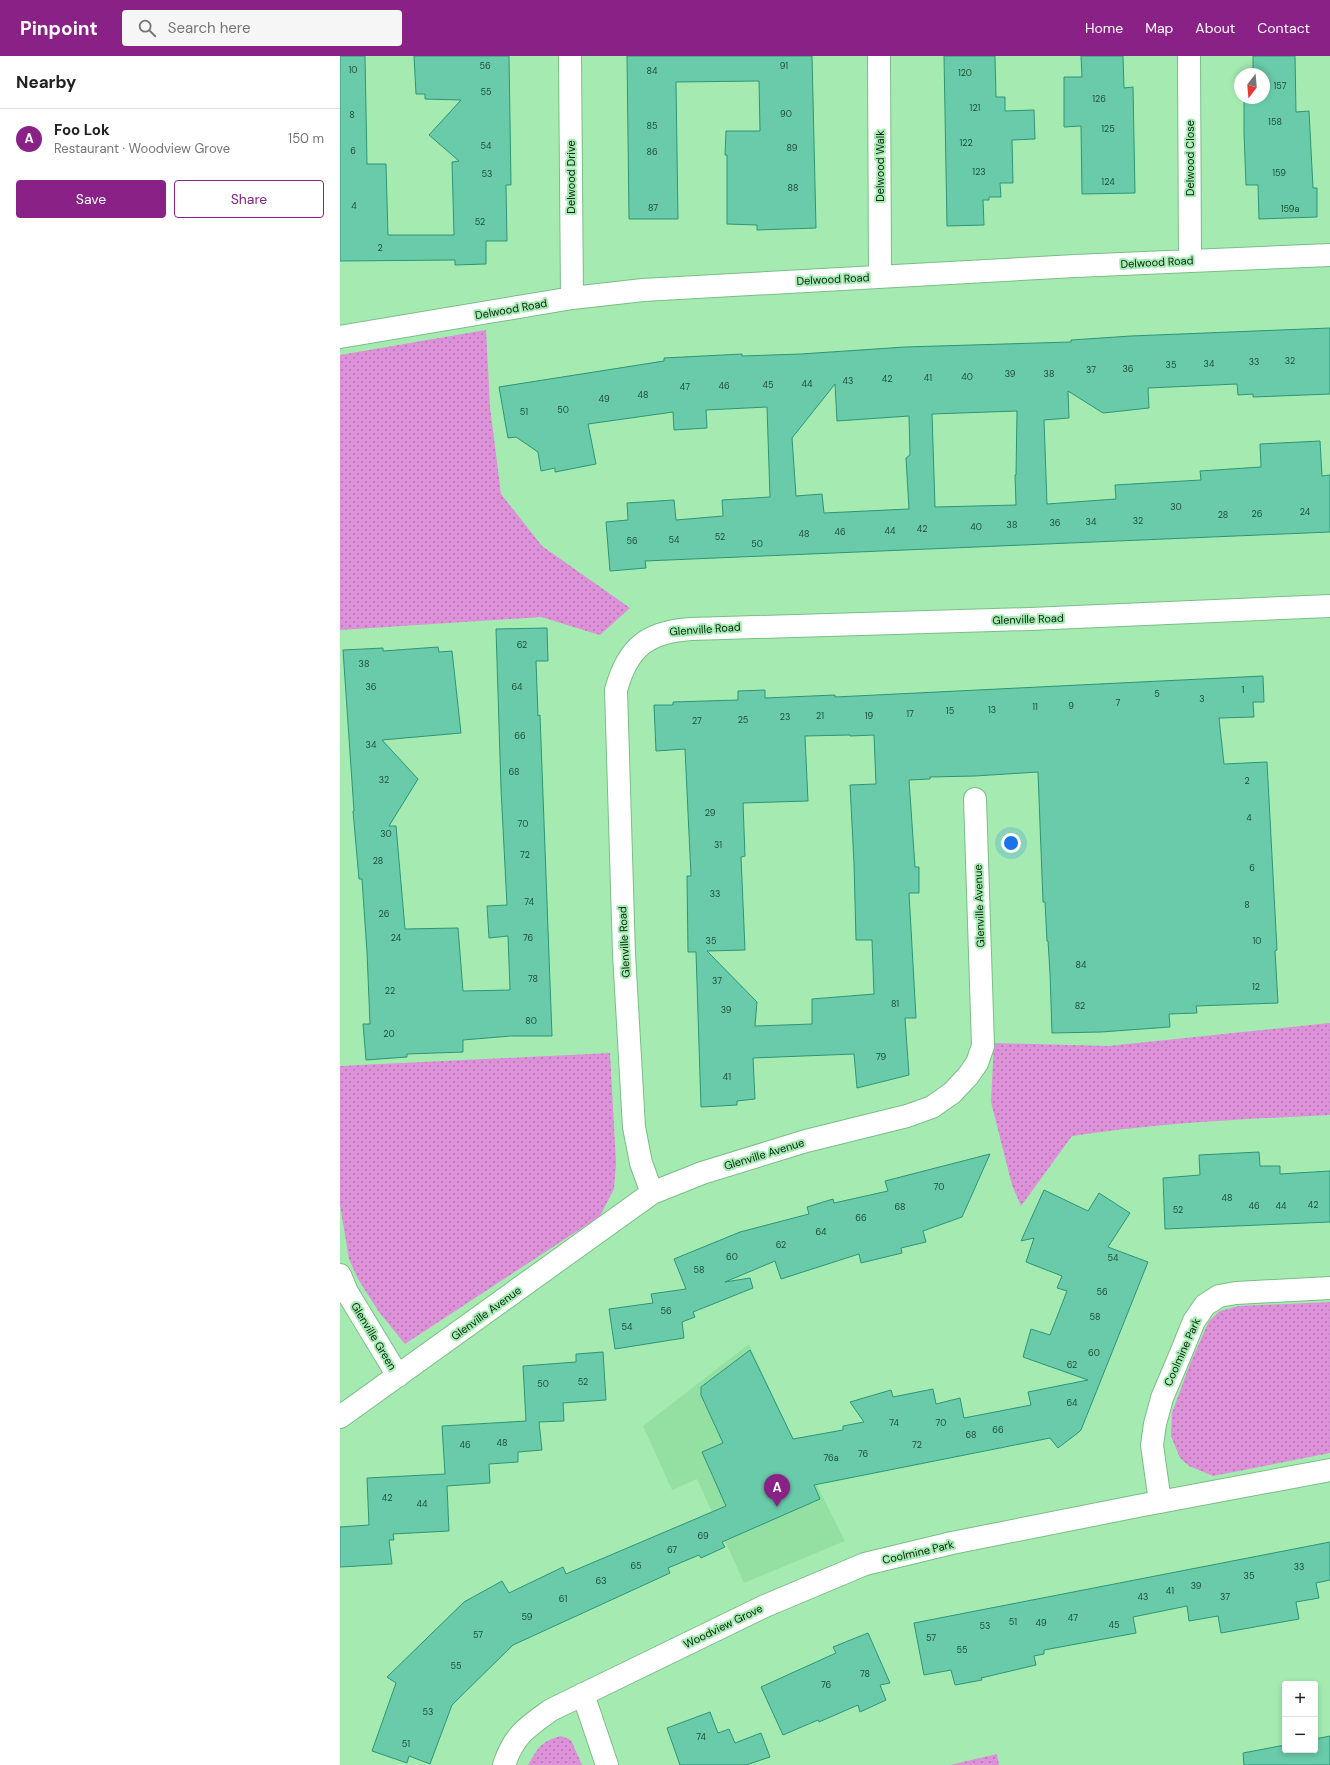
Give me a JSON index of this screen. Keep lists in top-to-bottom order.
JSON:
{
  "streets": {
    "street": [
      "Delwood Close",
      "Delwood Walk",
      "Delwood Drive",
      "Delwood Road",
      "Glenville Road",
      "Glenville Avenue",
      "Glenville Green",
      "Coolmine Park",
      "Woodview Grove"
    ]
  },
  "crossings": [
    ["Delwood Close", "Delwood Road"],
    ["Delwood Walk", "Delwood Road"],
    ["Delwood Drive", "Delwood Road"],
    ["Glenville Road", "Glenville Avenue"],
    ["Glenville Avenue", "Glenville Green"],
    ["Coolmine Park", "Woodview Grove"]
  ],
  "house_numbers": [
    "56",
    "91",
    "10",
    "84",
    "120",
    "157",
    "55",
    "126",
    "121",
    "90",
    "8",
    "158",
    "85",
    "125",
    "122",
    "54",
    "89",
    "6",
    "86",
    "123",
    "159",
    "53",
    "124",
    "88",
    "4",
    "87",
    "159a",
    "52",
    "2",
    "32",
    "33",
    "34",
    "35",
    "36",
    "37",
    "39",
    "38",
    "40",
    "41",
    "42",
    "43",
    "44",
    "45",
    "46",
    "47",
    "48",
    "49",
    "50",
    "51",
    "30",
    "24",
    "26",
    "28",
    "32",
    "34",
    "36",
    "38",
    "40",
    "42",
    "44",
    "46",
    "48",
    "52",
    "54",
    "56",
    "50",
    "62",
    "38",
    "36",
    "64",
    "1",
    "5",
    "3",
    "7",
    "9",
    "11",
    "13",
    "15",
    "17",
    "21",
    "19",
    "23",
    "25",
    "27",
    "66",
    "34",
    "68",
    "32",
    "2",
    "29",
    "4",
    "70",
    "30",
    "31",
    "72",
    "28",
    "6",
    "33",
    "74",
    "8",
    "26",
    "24",
    "76",
    "35",
    "10",
    "84",
    "78",
    "37",
    "12",
    "22",
    "81",
    "82",
    "39",
    "80",
    "20",
    "79",
    "41",
    "70",
    "48",
    "42",
    "46",
    "44",
    "68",
    "52",
    "66",
    "64",
    "62",
    "60",
    "54",
    "58",
    "56",
    "56",
    "58",
    "54",
    "60",
    "62",
    "52",
    "50",
    "64",
    "74",
    "70",
    "66",
    "68",
    "48",
    "46",
    "72",
    "76",
    "76a",
    "42",
    "44",
    "69",
    "67",
    "65",
    "33",
    "35",
    "63",
    "39",
    "41",
    "43",
    "37",
    "61",
    "59",
    "47",
    "51",
    "49",
    "45",
    "53",
    "57",
    "57",
    "55",
    "55",
    "78",
    "76",
    "53",
    "74",
    "51"
  ],
  "north": "bottom",
  "page": {
    "header": "Pinpoint",
    "search": "Search here",
    "nav": [
      "Home",
      "Map",
      "About",
      "Contact"
    ],
    "heading": "Nearby",
    "list": [
      {
        "mark": "A",
        "name": "Foo Lok",
        "note": "Restaurant · Woodview Grove",
        "value": "150 m"
      }
    ],
    "buttons": ["Save", "Share"],
    "pins": "A",
    "map_buttons": ["+", "−"]
  }
}
